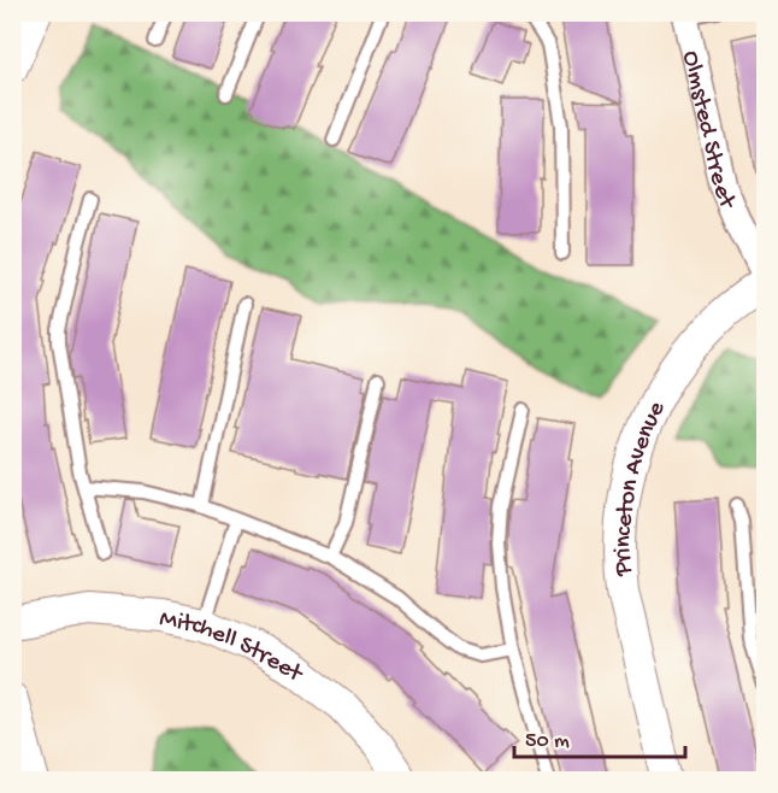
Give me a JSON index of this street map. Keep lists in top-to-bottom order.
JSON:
{
  "streets": {
    "street": ["Olmsted Street", "Princeton Avenue", "Mitchell Street"]
  },
  "crossings": [
    ["Olmsted Street", "Princeton Avenue"]
  ],
  "scale_bar": "50 m"
}
